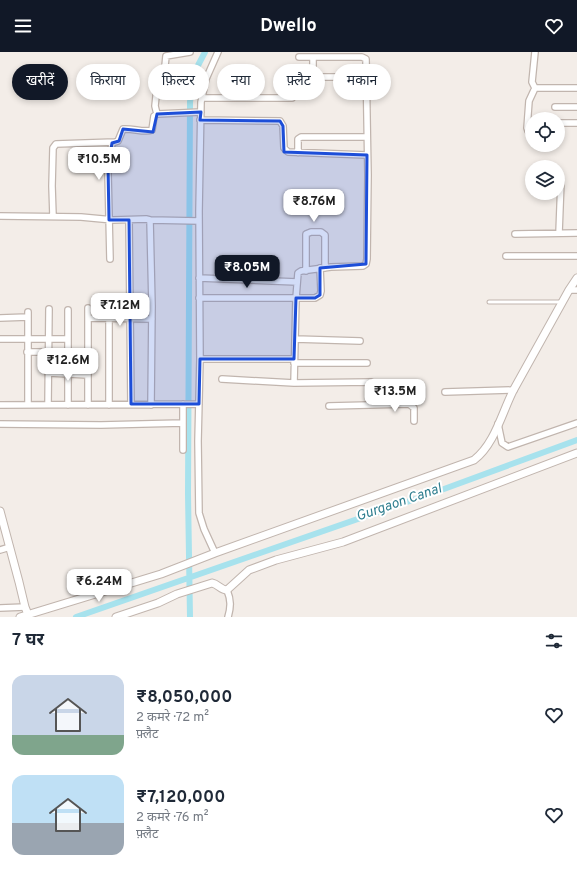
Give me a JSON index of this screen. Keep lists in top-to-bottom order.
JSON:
{
  "water": ["Gurgaon Canal"],
  "page": {
    "header": "Dwello",
    "chip": [
      "खरीदें",
      "किराया",
      "फ़िल्टर",
      "नया",
      "फ़्लैट",
      "मकान"
    ],
    "price": [
      "₹10.5M",
      "₹8.76M",
      "₹8.05M",
      "₹7.12M",
      "₹12.6M",
      "₹13.5M",
      "₹6.24M"
    ],
    "heading": "7 घर",
    "list": [
      {
        "name": "₹8,050,000",
        "note": "2 कमरे · 72 m² · फ़्लैट"
      },
      {
        "name": "₹7,120,000",
        "note": "2 कमरे · 76 m² · फ़्लैट"
      }
    ]
  }
}
